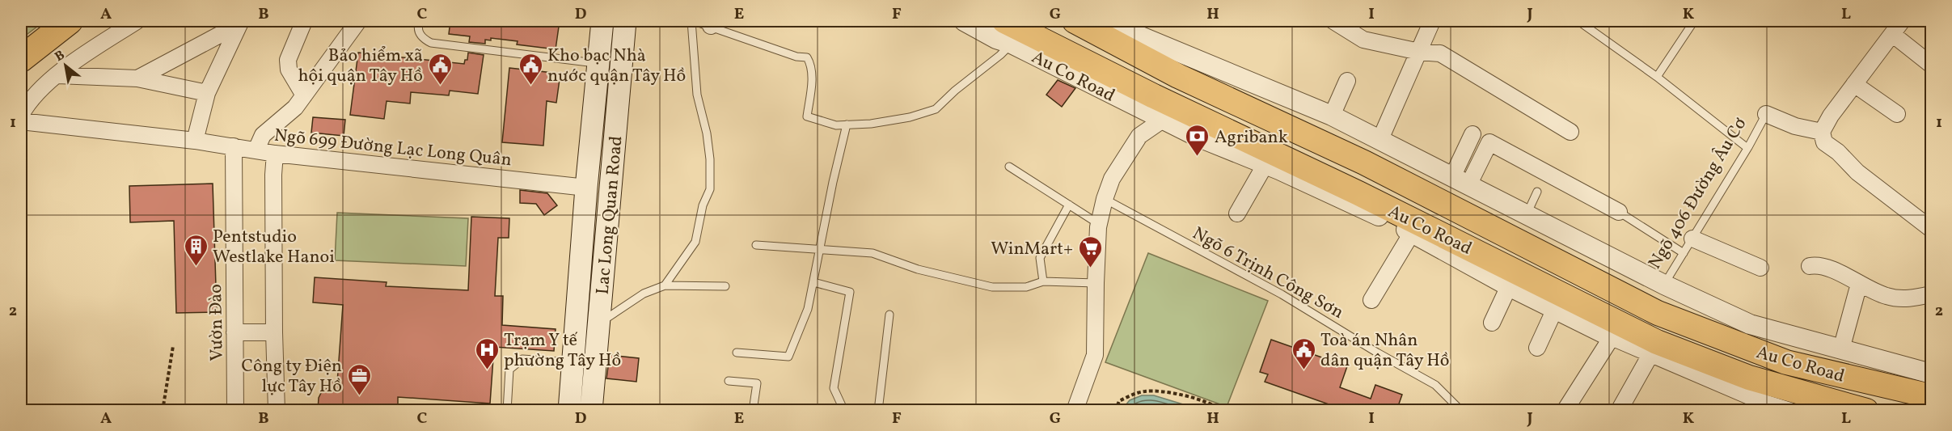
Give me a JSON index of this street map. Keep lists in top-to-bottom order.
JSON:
{
  "streets": {
    "main road": ["Au Co Road", "Lac Long Quan Road"],
    "street": ["Ngõ 699 Đường Lạc Long Quân", "Ngõ 406 Đường Âu Cơ", "Vườn Đào"],
    "lane": ["Ngõ 6 Trịnh Công Sơn"]
  },
  "crossings": [
    ["Au Co Road", "Ngõ 406 Đường Âu Cơ"],
    ["Ngõ 699 Đường Lạc Long Quân", "Lac Long Quan Road"],
    ["Ngõ 699 Đường Lạc Long Quân", "Vườn Đào"]
  ],
  "places": {
    "public building": ["Bảo hiểm xã hội quận Tây Hồ", "Kho bạc Nhà nước quận Tây Hồ", "Toà án Nhân dân quận Tây Hồ"],
    "bank": ["Agribank"],
    "building": ["Pentstudio Westlake Hanoi"],
    "supermarket": ["WinMart+"],
    "hospital": ["Trạm Y tế phường Tây Hồ"],
    "office": ["Công ty Điện lực Tây Hồ"]
  },
  "north": "top left",
  "grid": {
    "columns": [
      "A",
      "B",
      "C",
      "D",
      "E",
      "F",
      "G",
      "H",
      "I",
      "J",
      "K",
      "L"
    ],
    "rows": ["1", "2"]
  }
}
